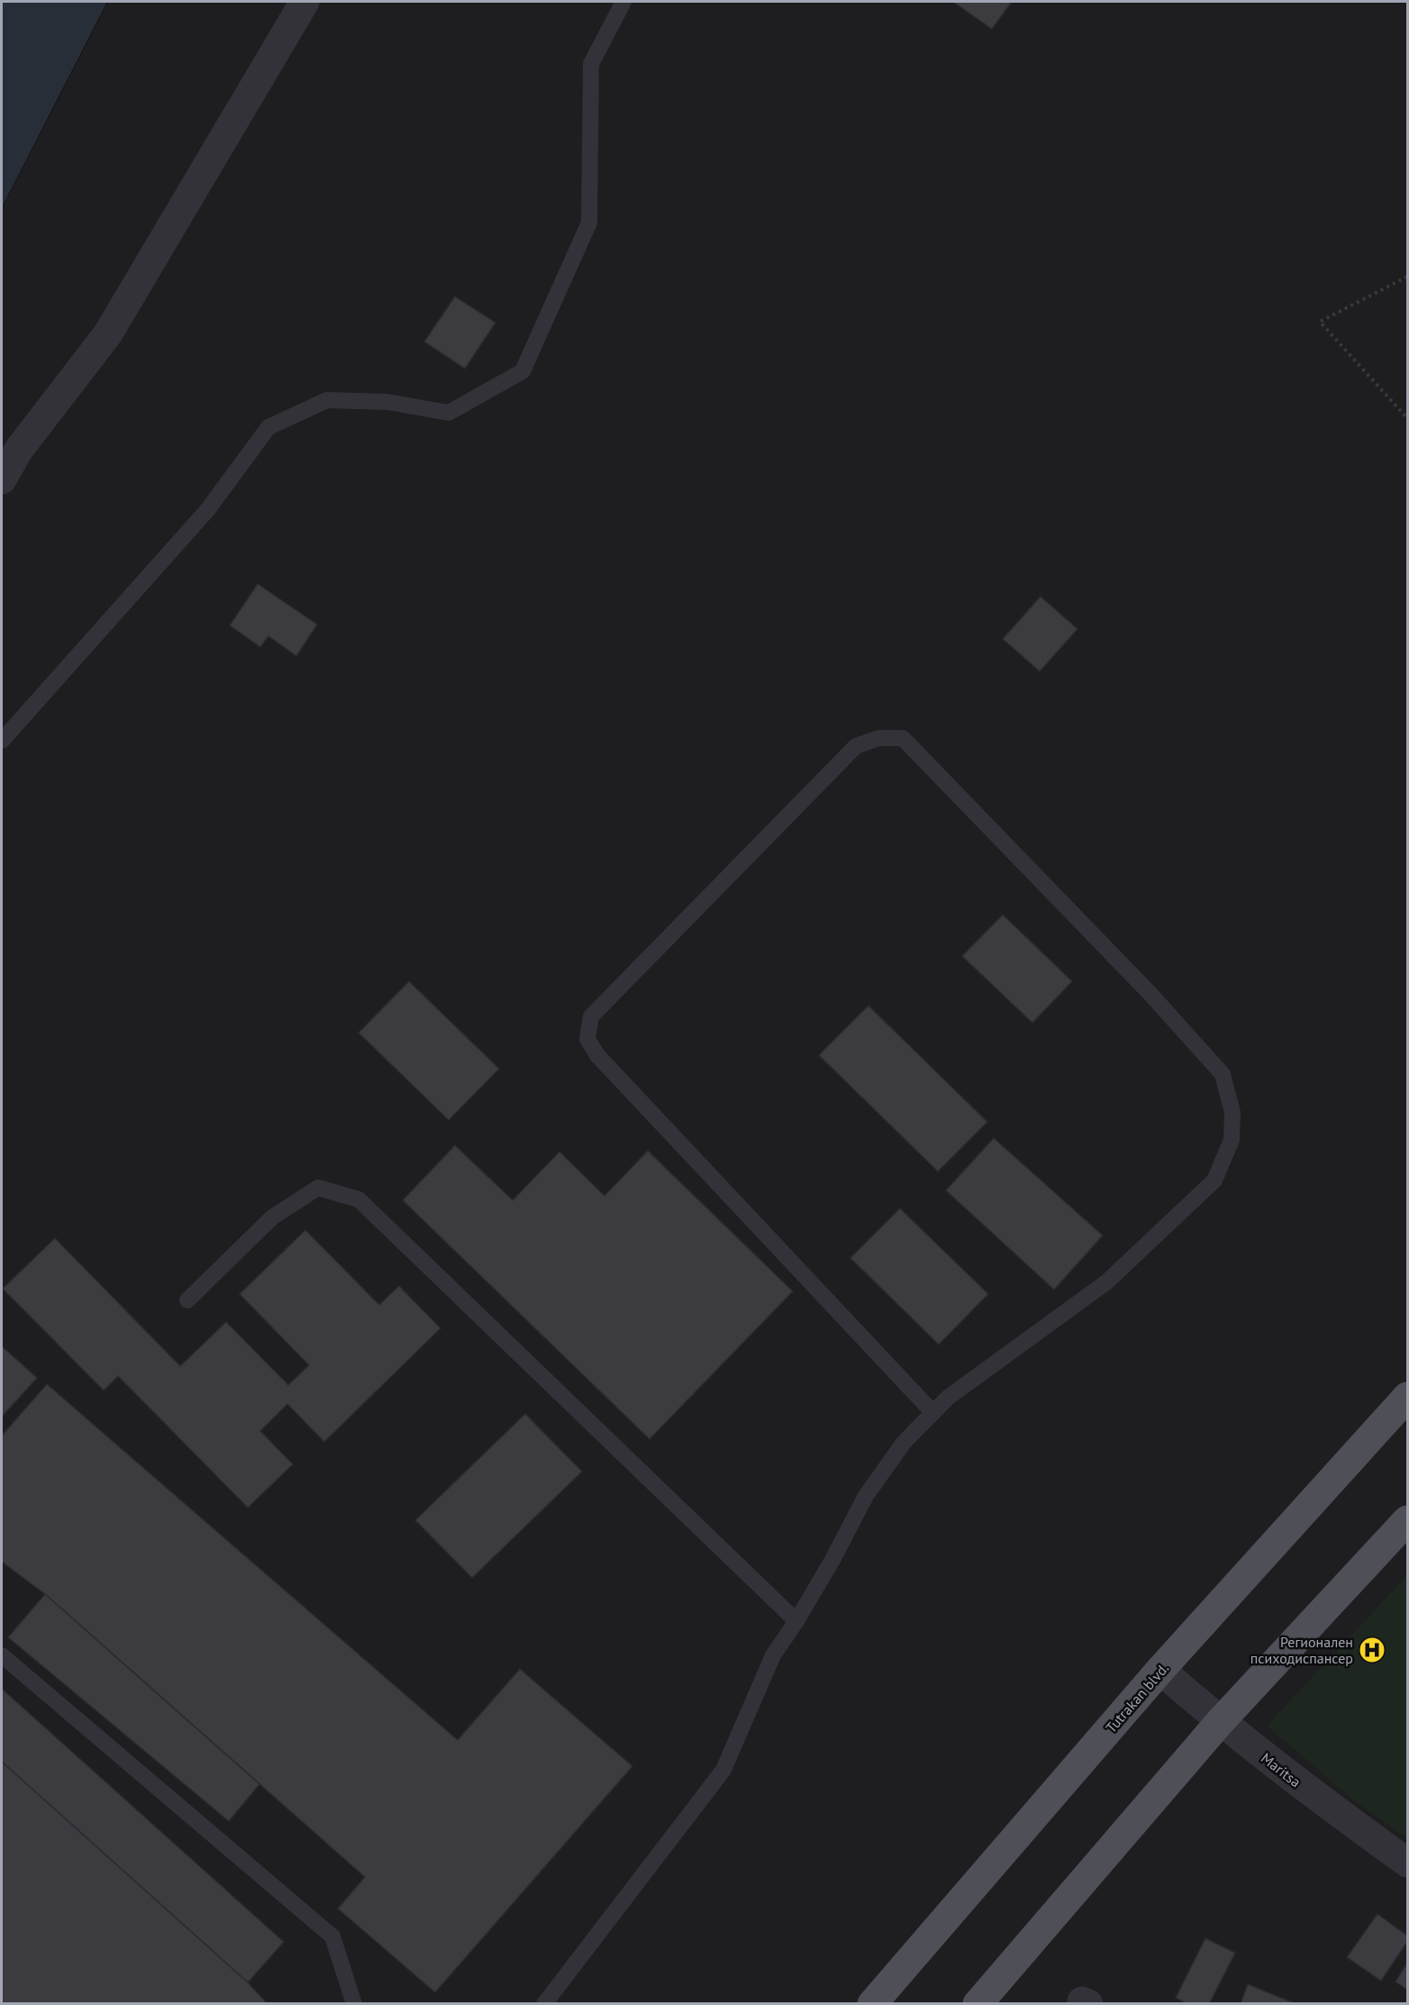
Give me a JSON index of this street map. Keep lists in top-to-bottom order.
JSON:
{
  "streets": {
    "main road": ["Tutrakan blvd."],
    "street": ["Maritsa"]
  },
  "crossings": [
    ["Tutrakan blvd.", "Maritsa"]
  ],
  "places": {
    "hospital": ["Регионален психодиспансер"]
  }
}
